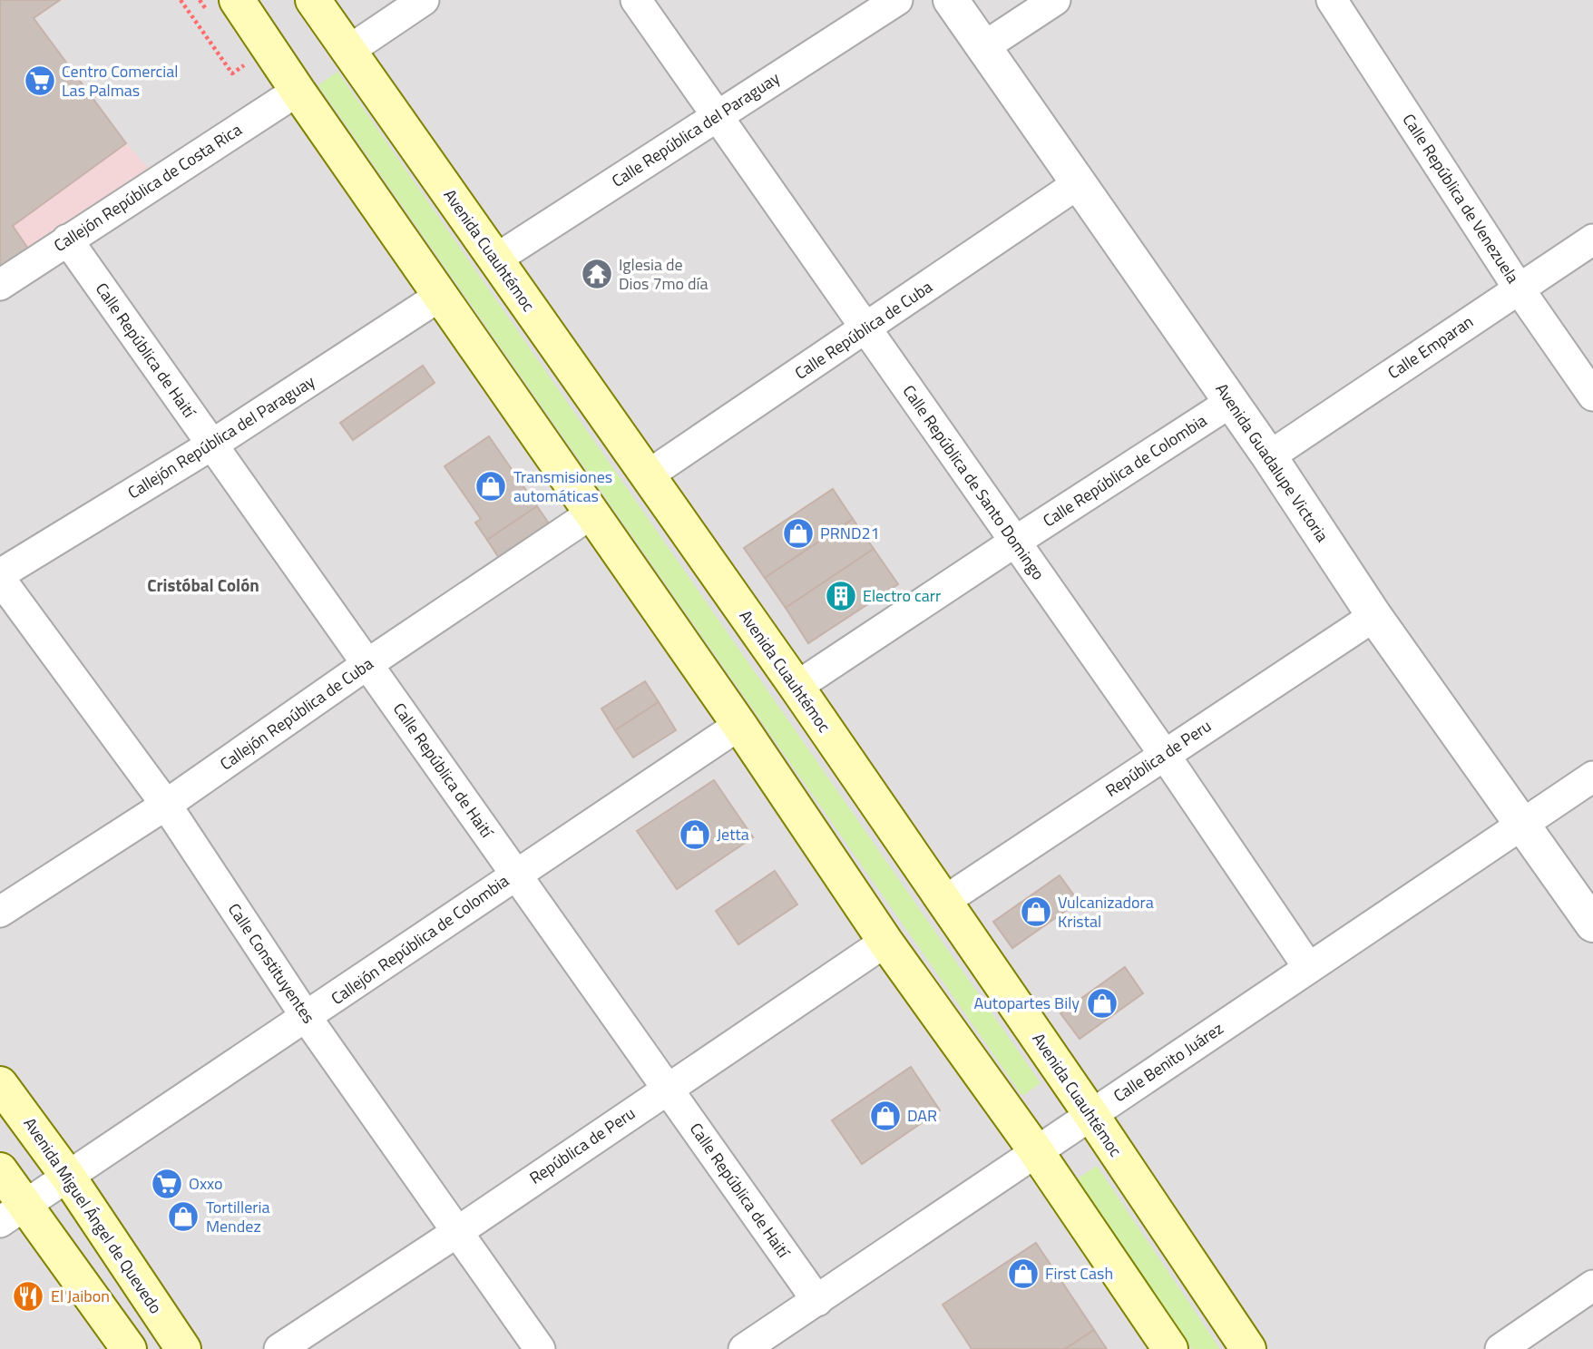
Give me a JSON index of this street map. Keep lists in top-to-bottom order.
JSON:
{
  "streets": {
    "main road": ["Avenida Cuauhtémoc", "Avenida Miguel Ángel de Quevedo"],
    "street": [
      "Calle República del Paraguay",
      "Callejón República de Costa Rica",
      "Calle República de Venezuela",
      "Calle República de Cuba",
      "Calle Emparan",
      "Calle República de Haití",
      "Callejón República del Paraguay",
      "Avenida Guadalupe Victoria",
      "Calle República de Colombia",
      "Calle República de Santo Domingo",
      "Callejón República de Cuba",
      "República de Peru",
      "Callejón República de Colombia",
      "Calle Constituyentes",
      "Calle Benito Juárez"
    ]
  },
  "crossings": [
    ["Calle República del Paraguay", "Avenida Cuauhtémoc"],
    ["Calle República del Paraguay", "Calle República de Santo Domingo"],
    ["Callejón República de Costa Rica", "Calle República de Haití"],
    ["Calle República de Venezuela", "Calle Emparan"],
    ["Avenida Cuauhtémoc", "Calle República de Cuba"],
    ["Avenida Cuauhtémoc", "Calle República de Colombia"],
    ["Avenida Cuauhtémoc", "República de Peru"],
    ["Avenida Cuauhtémoc", "Calle Benito Juárez"],
    ["Calle República de Cuba", "Avenida Guadalupe Victoria"],
    ["Calle República de Cuba", "Calle República de Santo Domingo"],
    ["Calle Emparan", "Avenida Guadalupe Victoria"],
    ["Calle República de Haití", "Callejón República del Paraguay"],
    ["Calle República de Haití", "Callejón República de Cuba"],
    ["Calle República de Haití", "República de Peru"],
    ["Calle República de Haití", "Callejón República de Colombia"],
    ["Calle República de Haití", "Calle Benito Juárez"],
    ["Callejón República del Paraguay", "Calle Constituyentes"],
    ["Avenida Guadalupe Victoria", "Calle República de Colombia"],
    ["Avenida Guadalupe Victoria", "República de Peru"],
    ["Avenida Guadalupe Victoria", "Calle Benito Juárez"],
    ["Calle República de Colombia", "Calle República de Santo Domingo"],
    ["Calle República de Santo Domingo", "República de Peru"],
    ["Calle República de Santo Domingo", "Calle Benito Juárez"],
    ["Callejón República de Cuba", "Calle Constituyentes"],
    ["República de Peru", "Calle Constituyentes"],
    ["Callejón República de Colombia", "Calle Constituyentes"],
    ["Callejón República de Colombia", "Avenida Miguel Ángel de Quevedo"]
  ],
  "districts": ["Cristóbal Colón"],
  "places": {
    "supermarket": ["Centro Comercial Las Palmas", "Oxxo"],
    "temple": ["Iglesia de Dios 7mo día"],
    "shop": [
      "Transmisiones automáticas",
      "PRND21",
      "Jetta",
      "Vulcanizadora Kristal",
      "Autopartes Bily",
      "DAR",
      "Tortilleria Mendez",
      "First Cash"
    ],
    "building": ["Electro carr"],
    "restaurant": ["El Jaibon"]
  }
}
